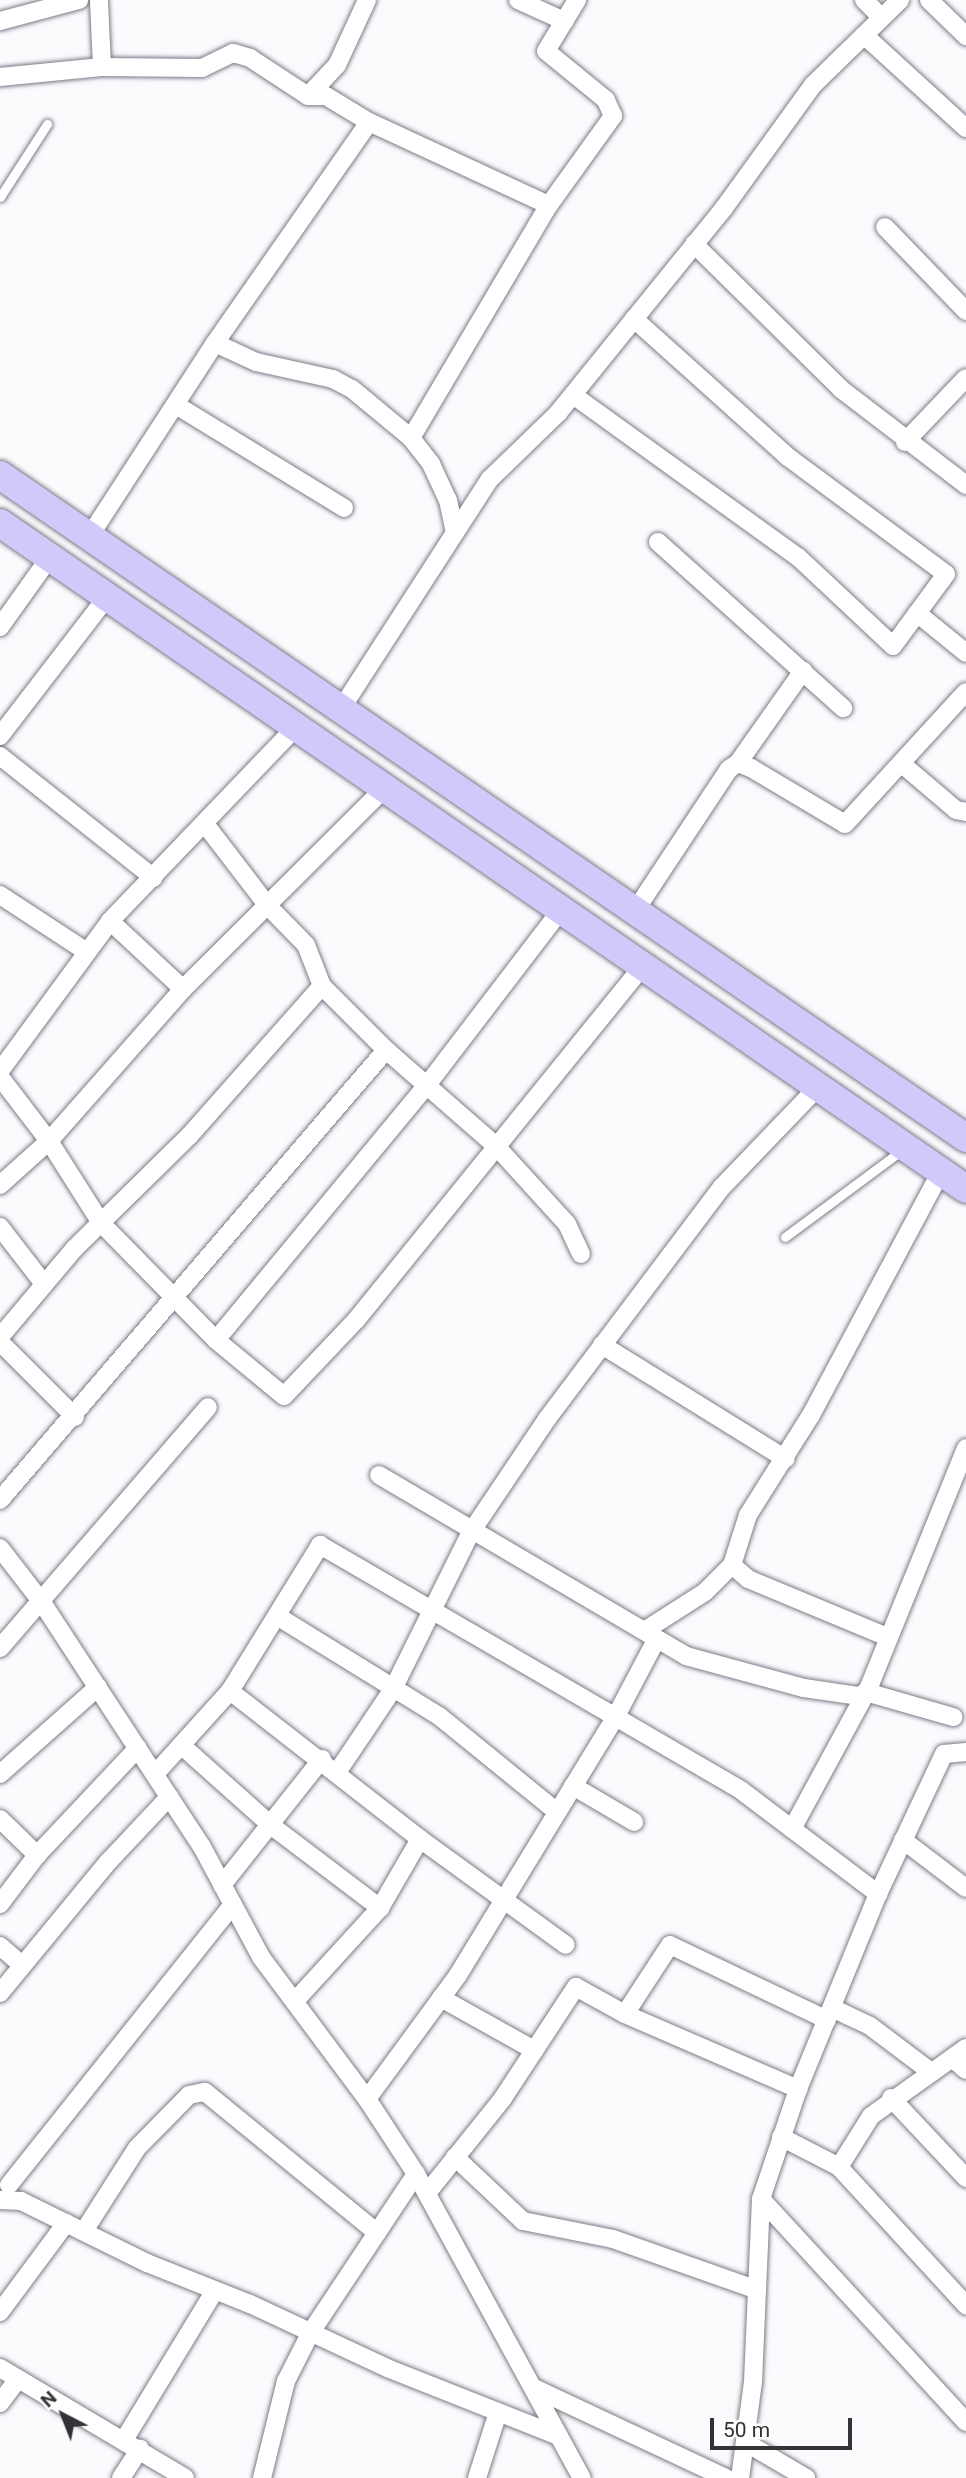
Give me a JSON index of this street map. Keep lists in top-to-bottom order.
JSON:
{
  "scale_bar": "50 m",
  "north": "top left"
}
